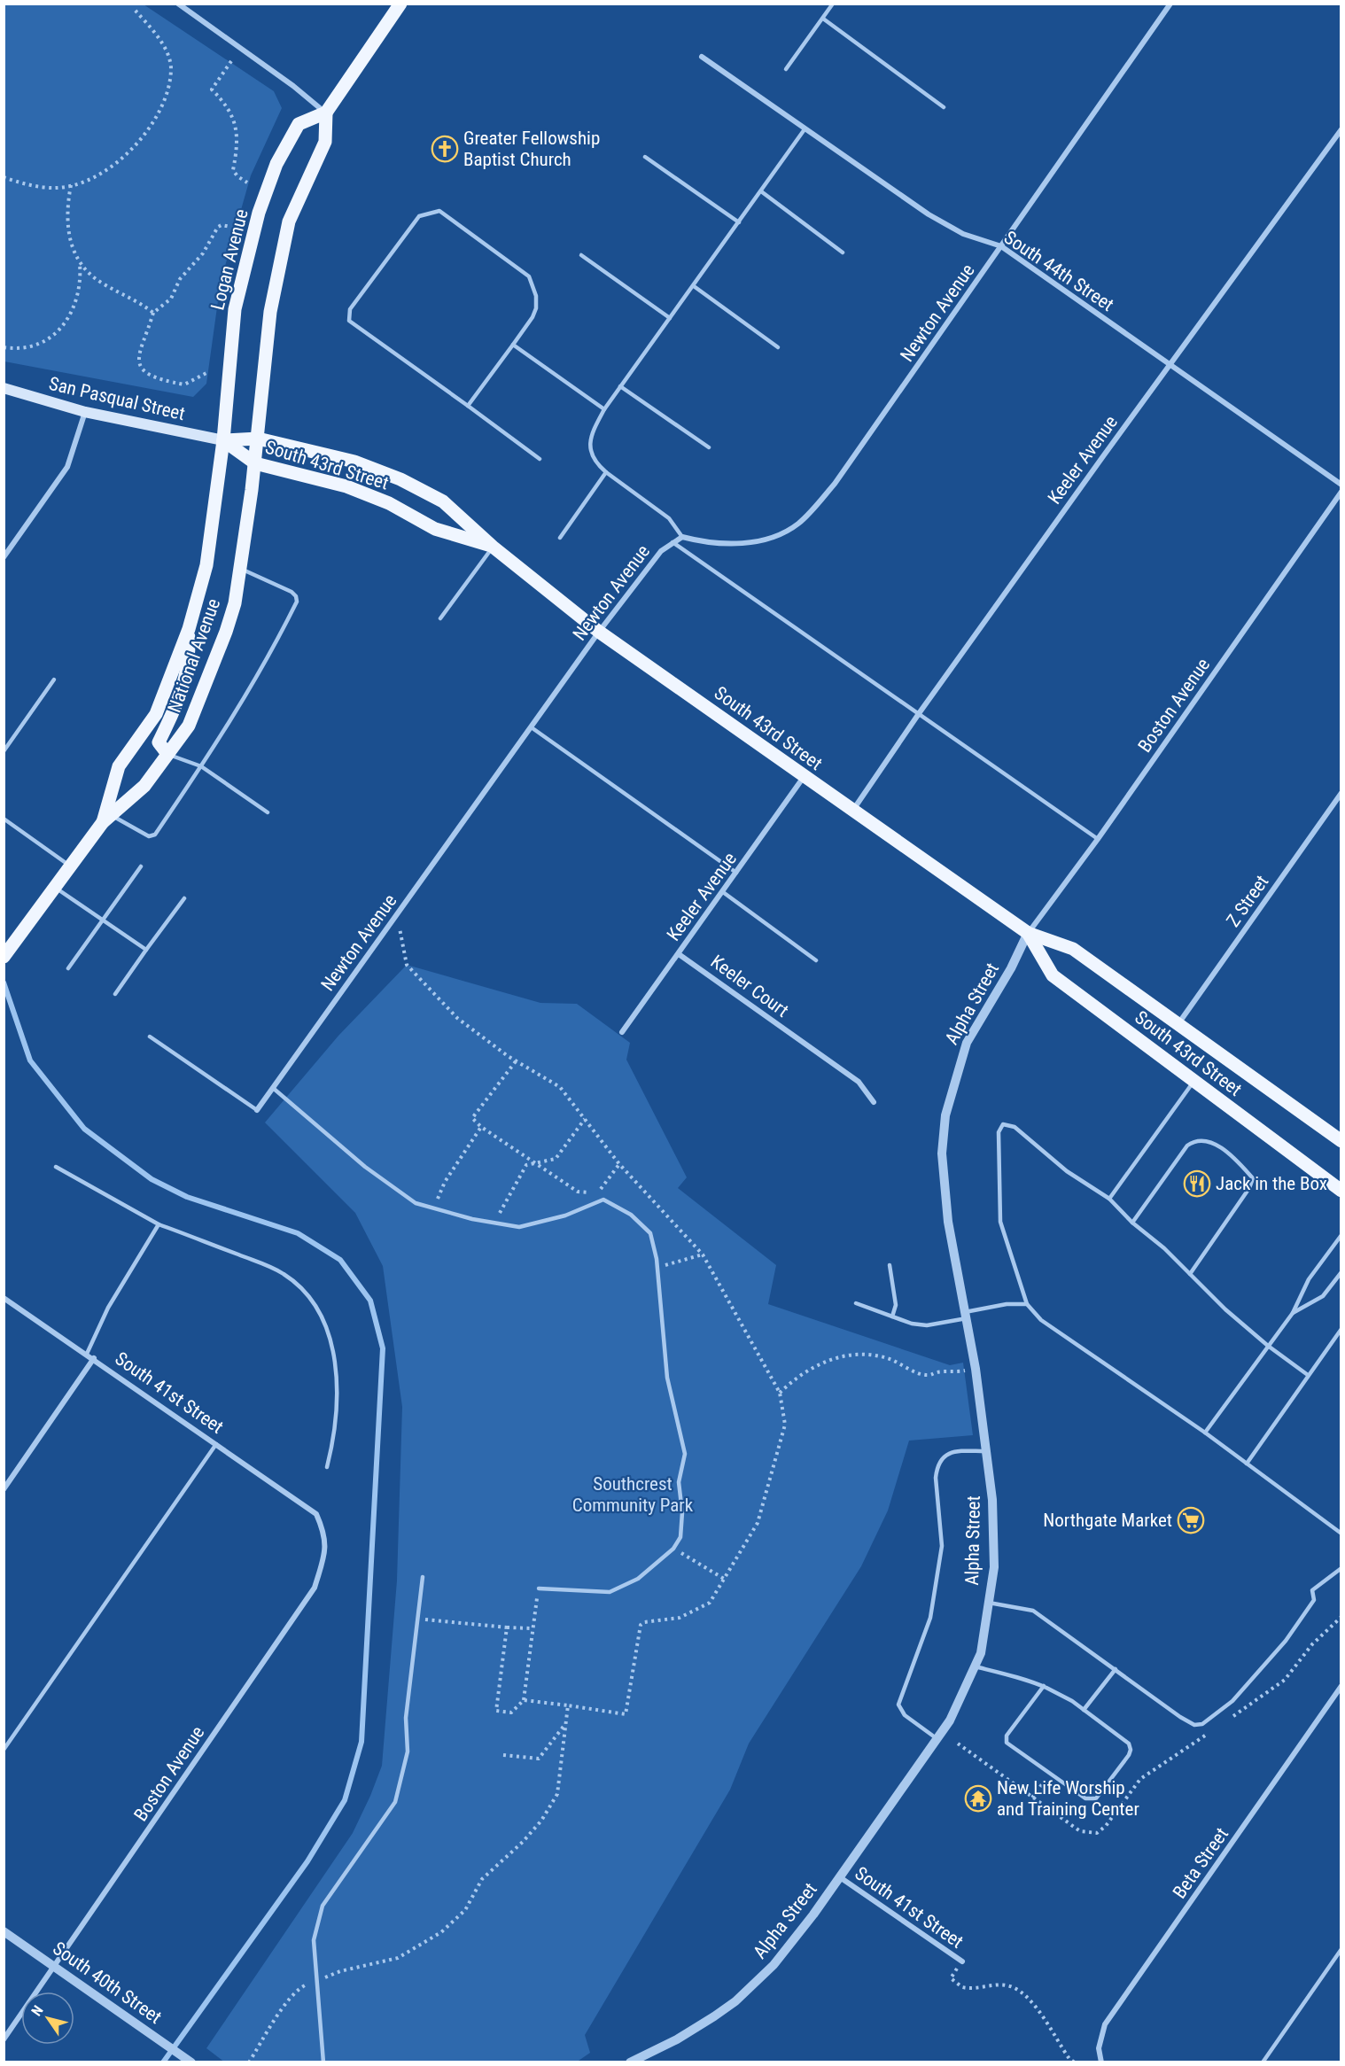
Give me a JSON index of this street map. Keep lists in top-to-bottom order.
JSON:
{
  "streets": {
    "main road": [
      "Logan Avenue",
      "San Pasqual Street",
      "South 43rd Street",
      "National Avenue"
    ],
    "street": [
      "South 44th Street",
      "Newton Avenue",
      "Keeler Avenue",
      "Boston Avenue",
      "Z Street",
      "Keeler Court",
      "Alpha Street",
      "South 41st Street",
      "Beta Street",
      "South 40th Street"
    ]
  },
  "crossings": [
    ["Logan Avenue", "San Pasqual Street"],
    ["Logan Avenue", "South 43rd Street"],
    ["Logan Avenue", "National Avenue"],
    ["South 44th Street", "Newton Avenue"],
    ["South 44th Street", "Keeler Avenue"],
    ["Newton Avenue", "South 43rd Street"],
    ["San Pasqual Street", "South 43rd Street"],
    ["San Pasqual Street", "National Avenue"],
    ["Keeler Avenue", "South 43rd Street"],
    ["Keeler Avenue", "Keeler Court"],
    ["South 43rd Street", "National Avenue"],
    ["South 43rd Street", "Boston Avenue"],
    ["South 43rd Street", "Z Street"],
    ["South 43rd Street", "Alpha Street"],
    ["Boston Avenue", "Alpha Street"],
    ["Boston Avenue", "South 41st Street"],
    ["Boston Avenue", "South 40th Street"],
    ["Alpha Street", "South 41st Street"]
  ],
  "parks": ["Southcrest Community Park"],
  "places": {
    "church": ["Greater Fellowship Baptist Church"],
    "restaurant": ["Jack in the Box"],
    "supermarket": ["Northgate Market"],
    "temple": ["New Life Worship and Training Center"]
  },
  "north": "top left"
}
